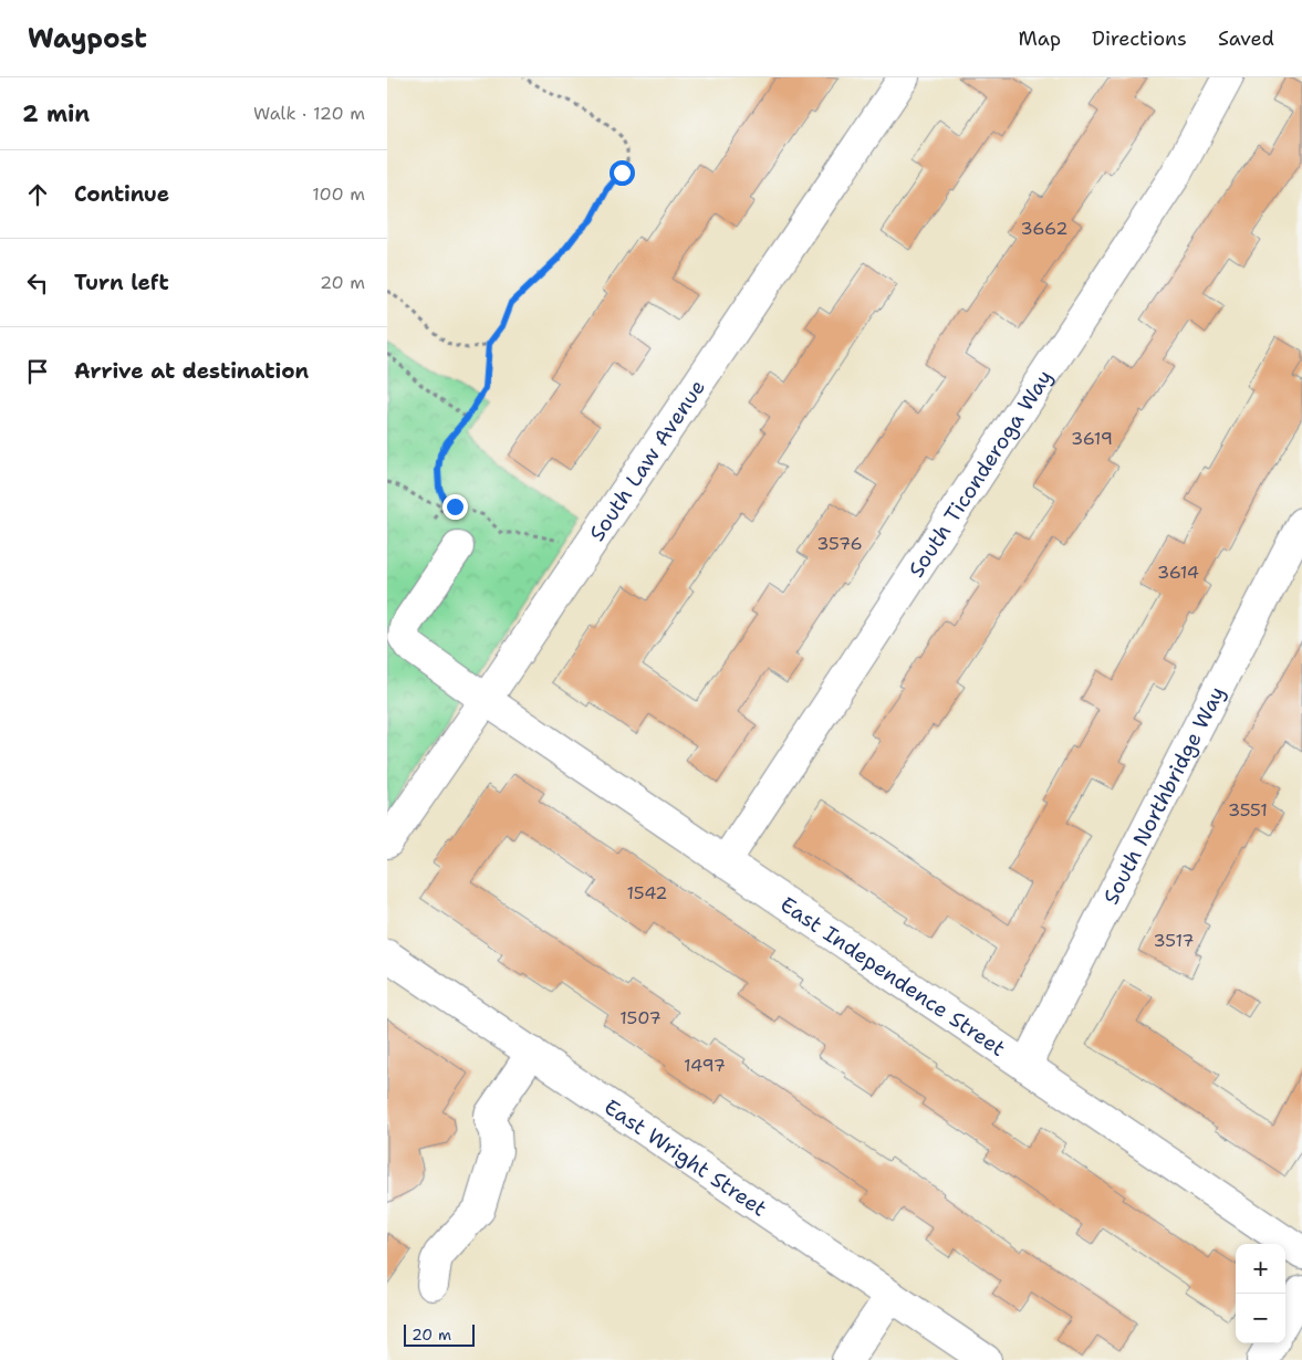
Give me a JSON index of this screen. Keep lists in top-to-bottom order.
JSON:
{
  "streets": {
    "street": [
      "South Law Avenue",
      "South Ticonderoga Way",
      "South Northbridge Way",
      "East Independence Street",
      "East Wright Street"
    ]
  },
  "crossings": [
    ["South Law Avenue", "East Independence Street"],
    ["South Ticonderoga Way", "East Independence Street"],
    ["South Northbridge Way", "East Independence Street"]
  ],
  "house_numbers": [
    "3662",
    "3619",
    "3576",
    "3614",
    "3551",
    "1542",
    "3517",
    "1507",
    "1497"
  ],
  "scale_bar": "20 m",
  "page": {
    "header": "Waypost",
    "nav": ["Map", "Directions", "Saved"],
    "heading": ["2 min", "Walk · 120 m"],
    "list": [
      ["Continue", "100 m"],
      ["Turn left", "20 m"],
      "Arrive at destination"
    ],
    "map_buttons": ["+", "−"],
    "scale": "20 m"
  }
}
